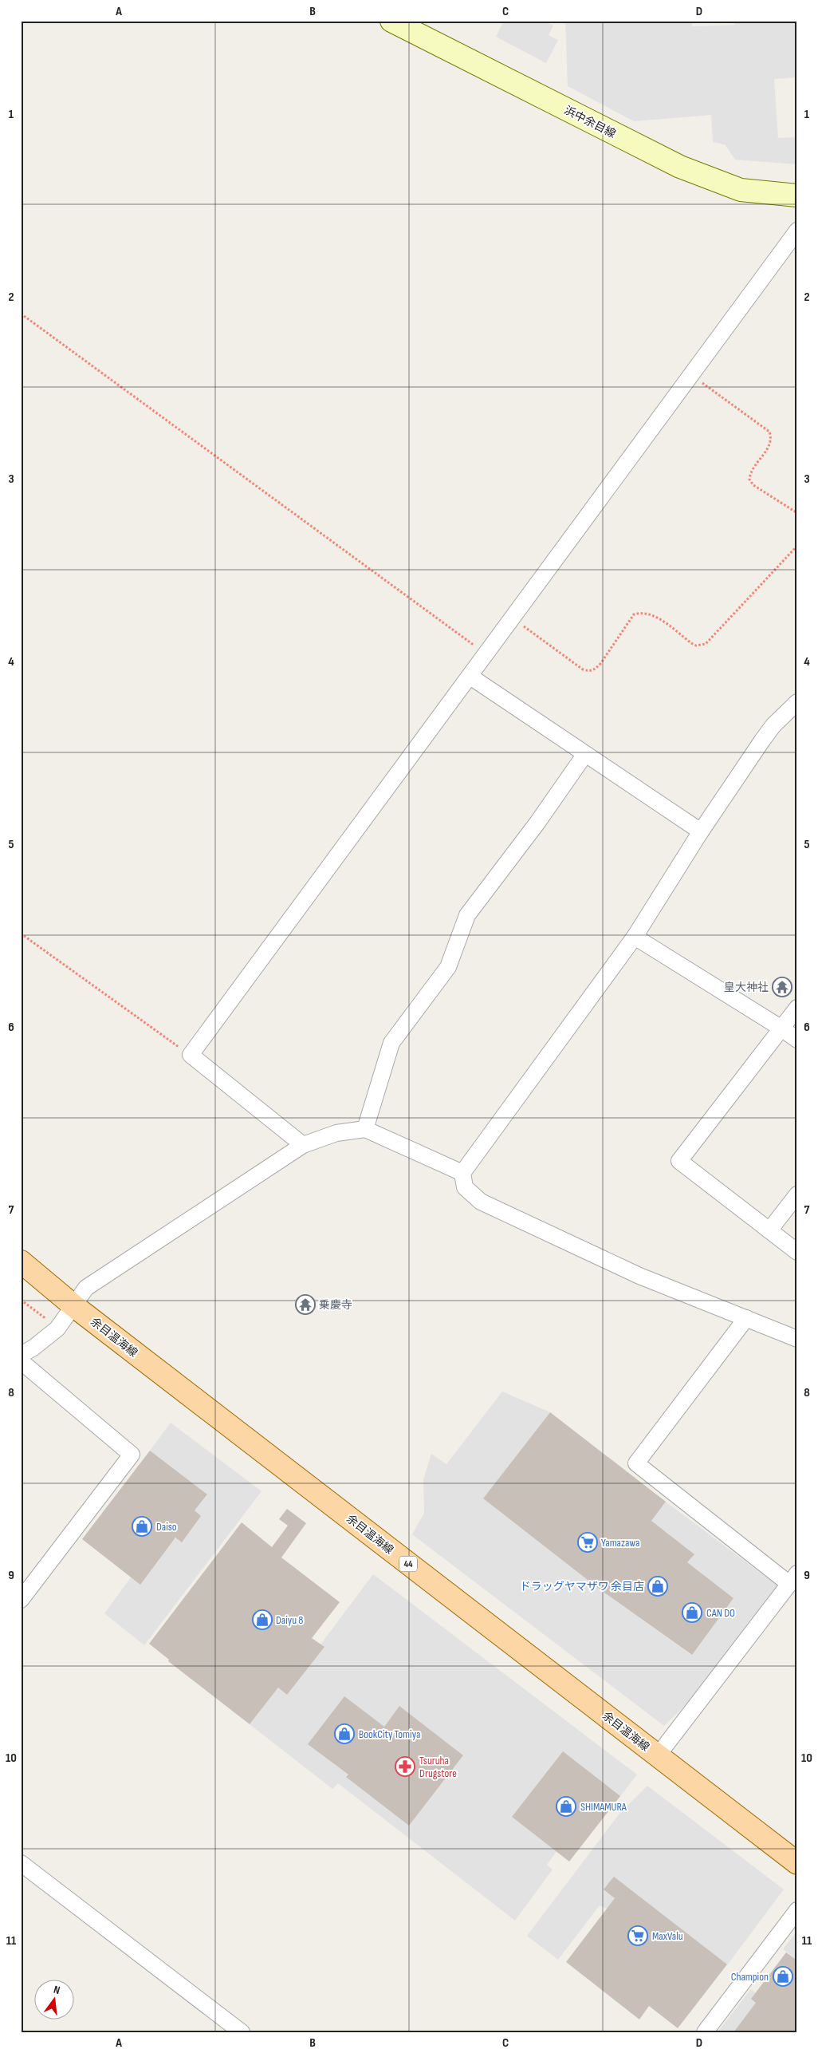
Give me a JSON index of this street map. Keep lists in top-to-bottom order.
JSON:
{
  "streets": {
    "main road": ["浜中余目線", "余目温海線", "44"]
  },
  "places": {
    "temple": ["皇大神社", "乗慶寺"],
    "shop": [
      "Daiso",
      "ドラッグヤマザワ 余目店",
      "CAN DO",
      "Daiyu 8",
      "BookCity Tomiya",
      "SHIMAMURA",
      "Champion"
    ],
    "supermarket": ["Yamazawa", "MaxValu"],
    "pharmacy": ["Tsuruha Drugstore"]
  },
  "north": "top",
  "grid": {
    "columns": [
      "A",
      "B",
      "C",
      "D"
    ],
    "rows": [
      "1",
      "2",
      "3",
      "4",
      "5",
      "6",
      "7",
      "8",
      "9",
      "10",
      "11"
    ]
  }
}
